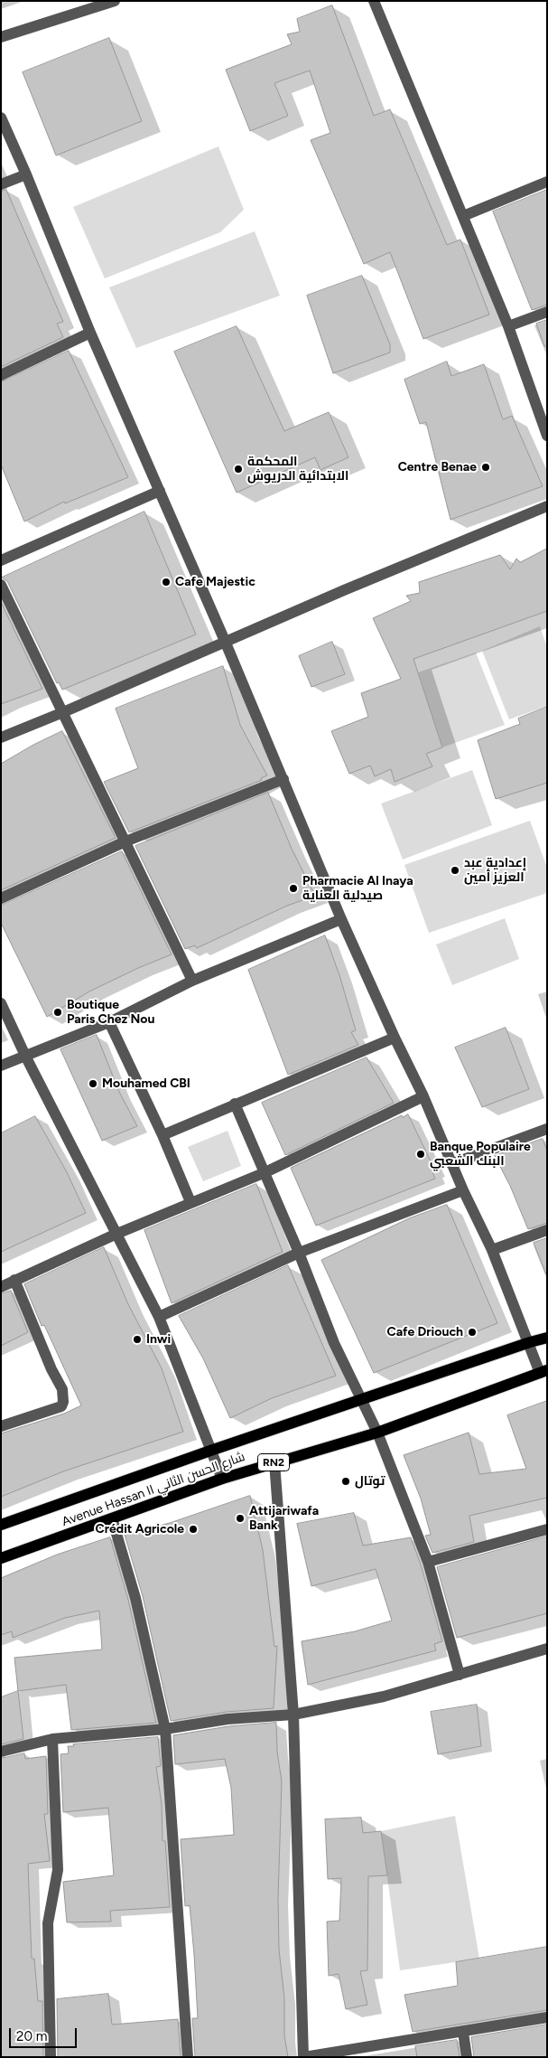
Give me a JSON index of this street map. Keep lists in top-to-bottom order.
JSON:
{
  "streets": {
    "main road": ["RN2", "Avenue Hassan II شارع الحسن الثاني"]
  },
  "places": [
    "Centre Benae",
    "المحكمة الابتدائية الدريوش",
    "Cafe Majestic",
    "إعدادية عبد العزيز أمين",
    "Pharmacie Al Inaya صيدلية العناية",
    "Boutique Paris Chez Nou",
    "Mouhamed CBI",
    "Banque Populaire البنك الشعبي",
    "Cafe Driouch",
    "Inwi",
    "توتال",
    "Attijariwafa Bank",
    "Crédit Agricole"
  ],
  "scale_bar": "20 m"
}
